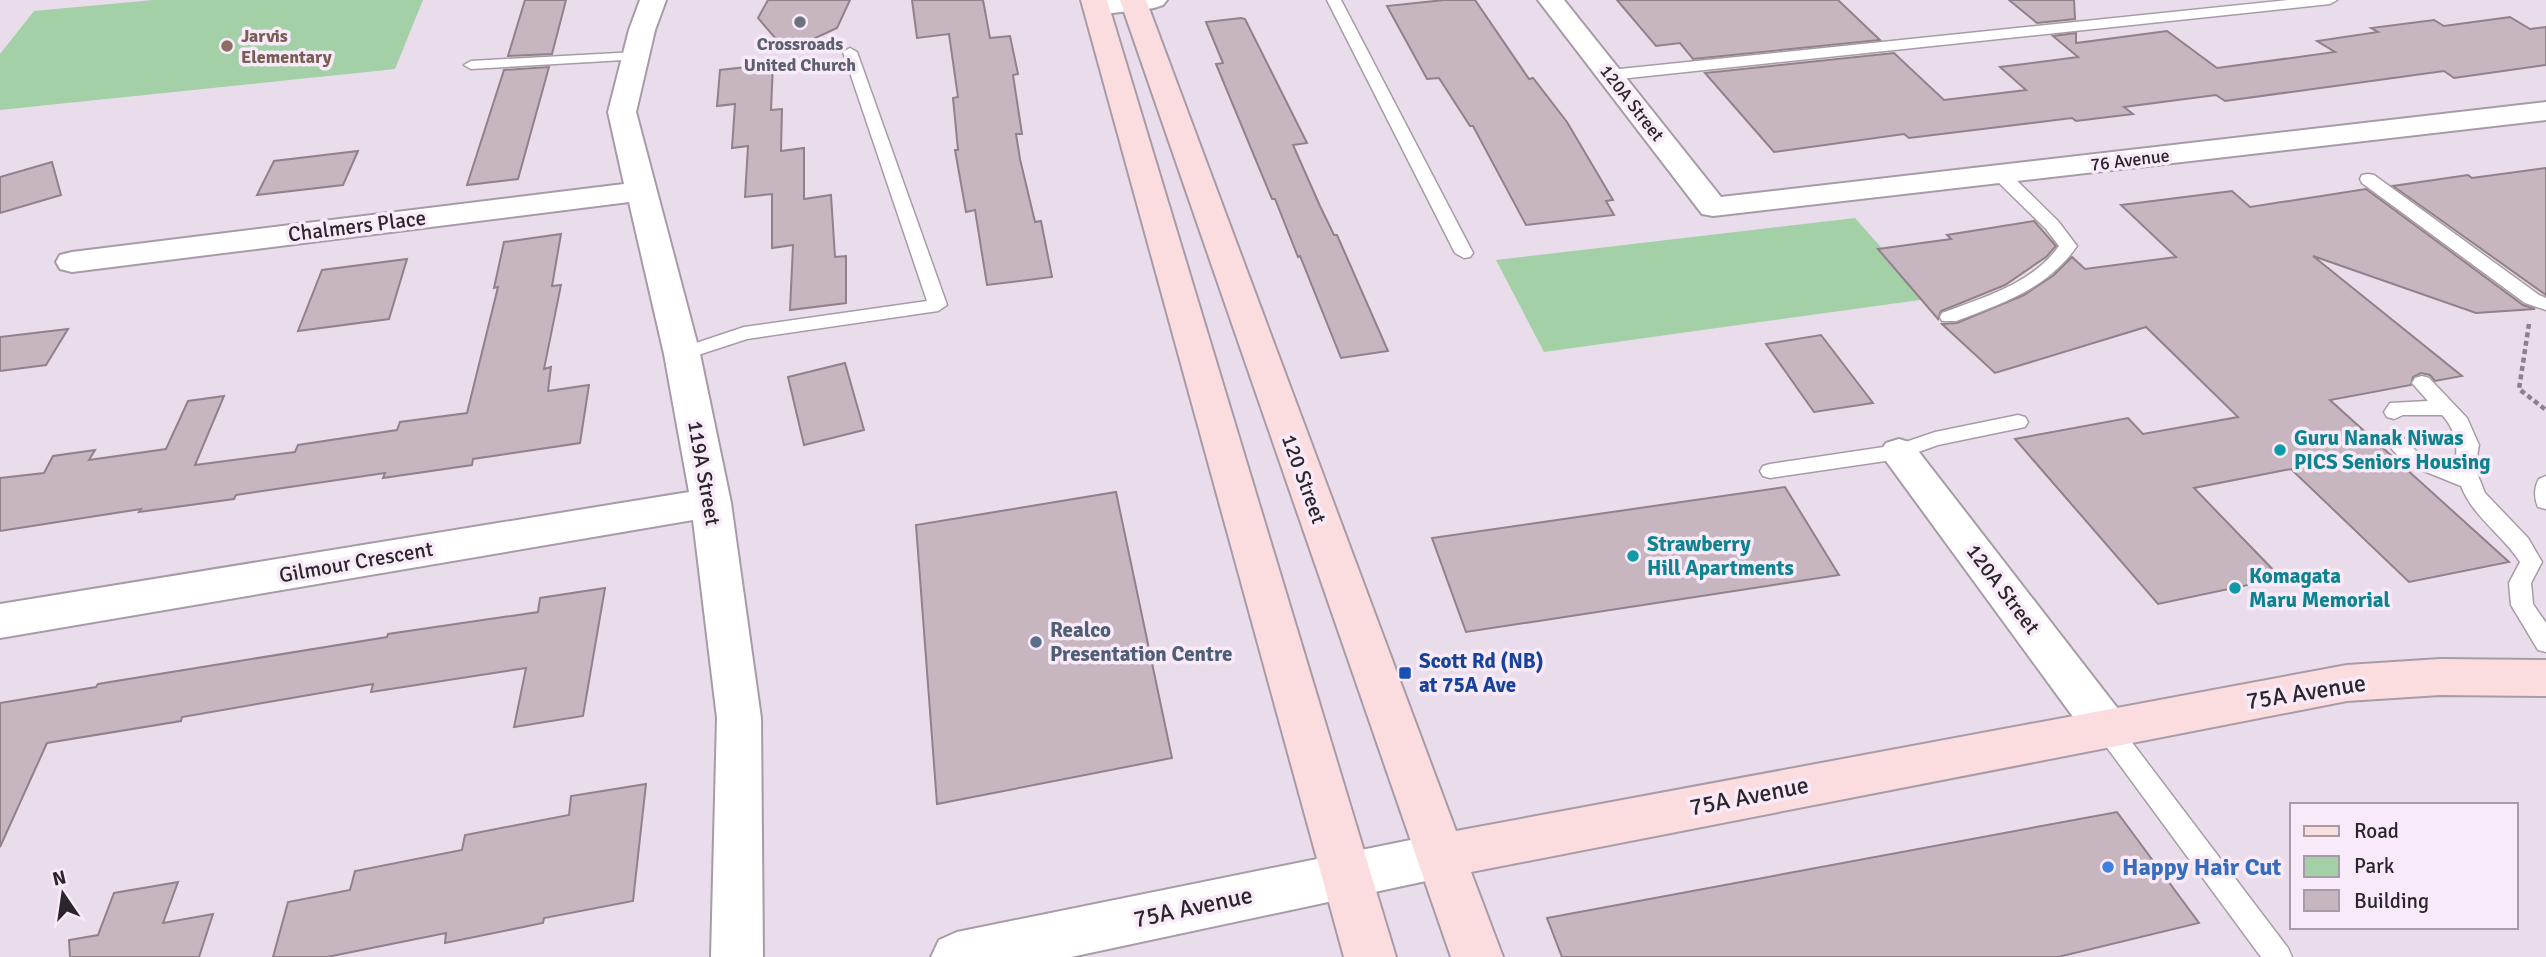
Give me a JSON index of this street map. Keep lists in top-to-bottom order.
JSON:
{
  "streets": {
    "main road": ["120 Street", "75A Avenue"],
    "street": [
      "120A Street",
      "76 Avenue",
      "Chalmers Place",
      "119A Street",
      "Gilmour Crescent"
    ]
  },
  "crossings": [
    ["120A Street", "76 Avenue"],
    ["120A Street", "75A Avenue"],
    ["Chalmers Place", "119A Street"],
    ["119A Street", "Gilmour Crescent"],
    ["120 Street", "75A Avenue"]
  ],
  "places": {
    "other": [
      "Crossroads United Church",
      "Jarvis Elementary",
      "Guru Nanak Niwas PICS Seniors Housing",
      "Strawberry Hill Apartments",
      "Komagata Maru Memorial",
      "Realco Presentation Centre",
      "Happy Hair Cut"
    ],
    "transit": ["Scott Rd (NB) at 75A Ave"]
  },
  "legend": ["Road", "Park", "Building"],
  "north": "top"
}
